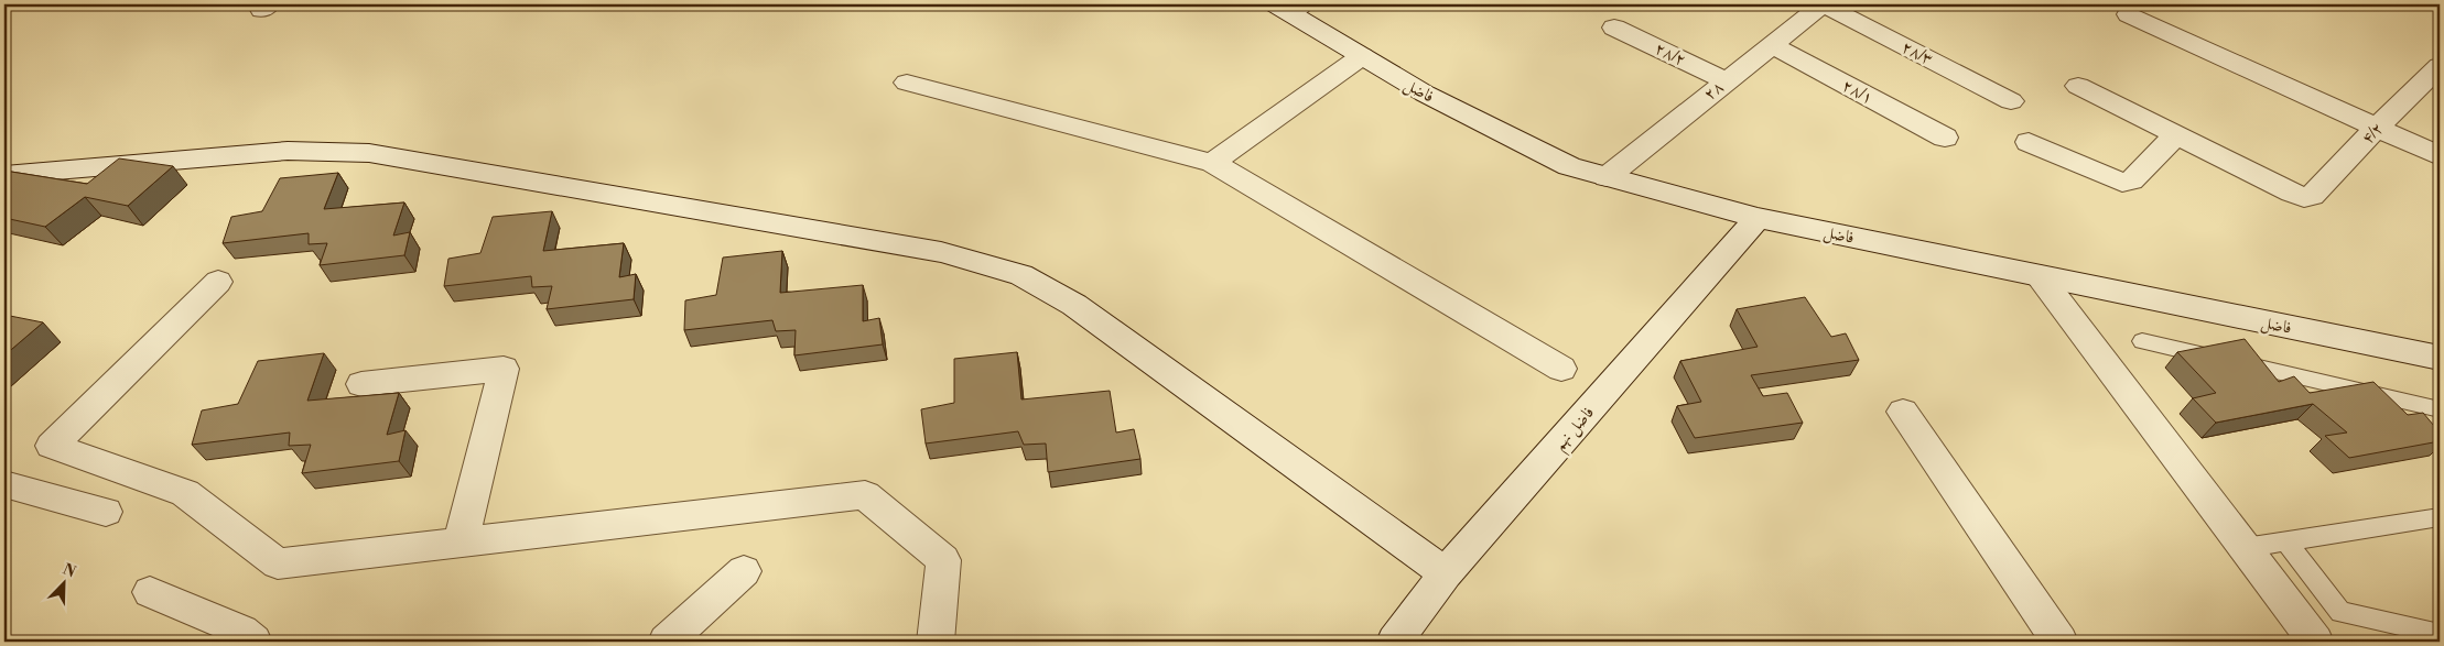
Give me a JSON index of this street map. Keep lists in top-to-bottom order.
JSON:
{
  "streets": {
    "street": [
      "۲۸/۳",
      "۲۸/۲",
      "فاضل",
      "۲۸",
      "۲۸/۱",
      "۴/۲",
      "فاضل نهم"
    ]
  },
  "crossings": [
    ["۲۸/۳", "۲۸"],
    ["۲۸/۲", "۲۸"],
    ["فاضل", "۲۸"],
    ["فاضل", "فاضل نهم"],
    ["۲۸", "۲۸/۱"]
  ],
  "north": "top right"
}
